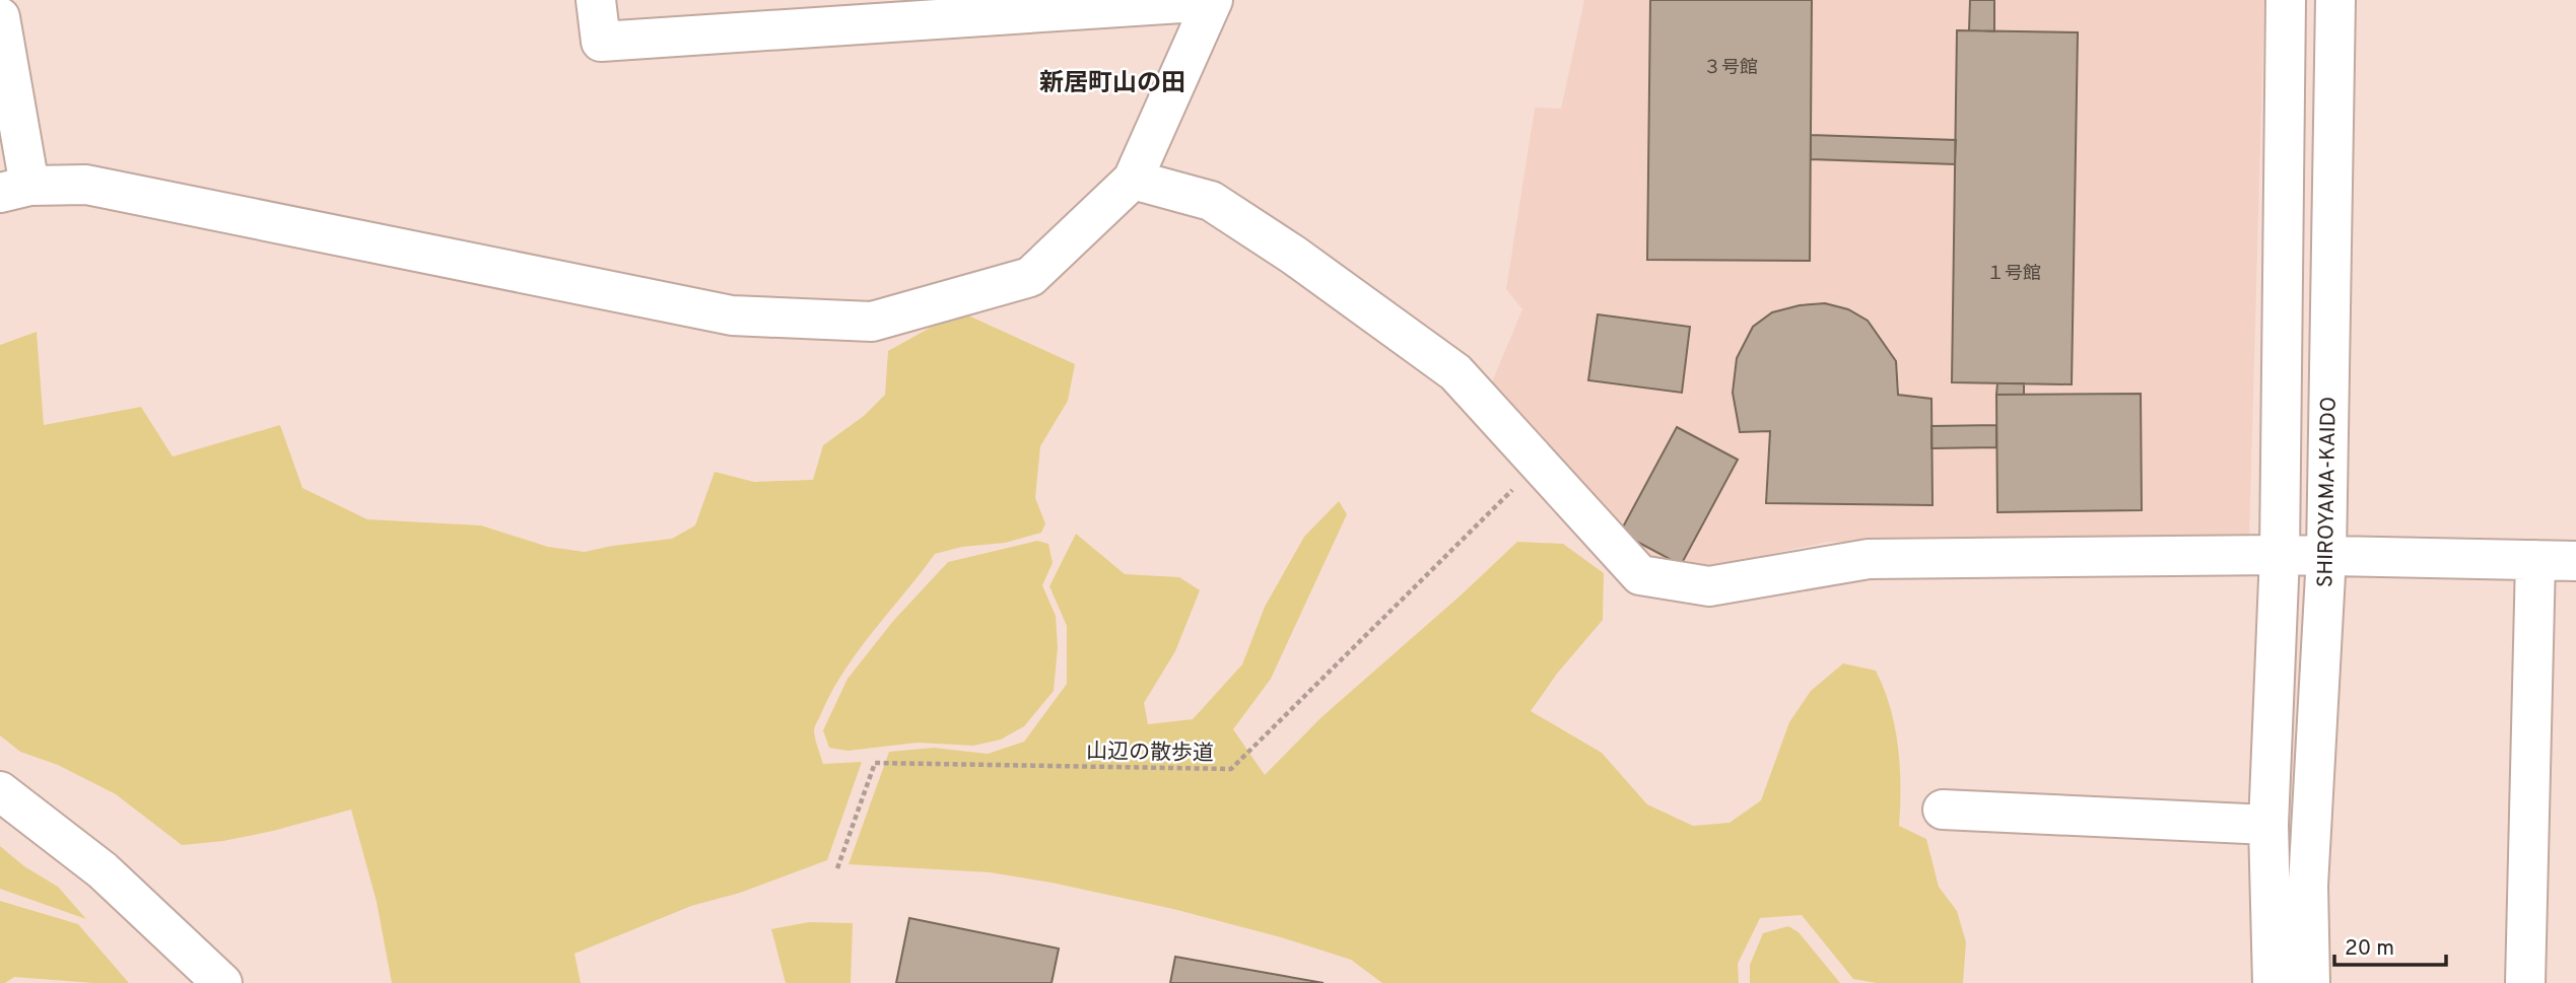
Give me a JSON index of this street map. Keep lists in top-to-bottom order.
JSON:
{
  "streets": {
    "street": ["SHIROYAMA-KAIDO"],
    "path": ["山辺の散歩道"]
  },
  "districts": ["新居町山の田"],
  "house_numbers": ["３号館", "１号館"],
  "scale_bar": "20 m"
}
